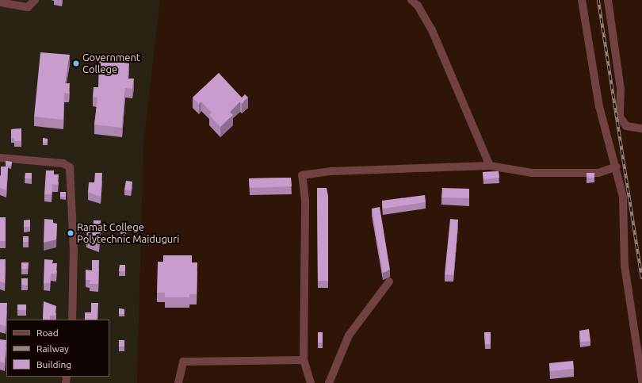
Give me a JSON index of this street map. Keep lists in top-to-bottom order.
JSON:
{
  "places": ["Government College", "Ramat College Polytechnic Maiduguri"],
  "legend": ["Road", "Railway", "Building"]
}
